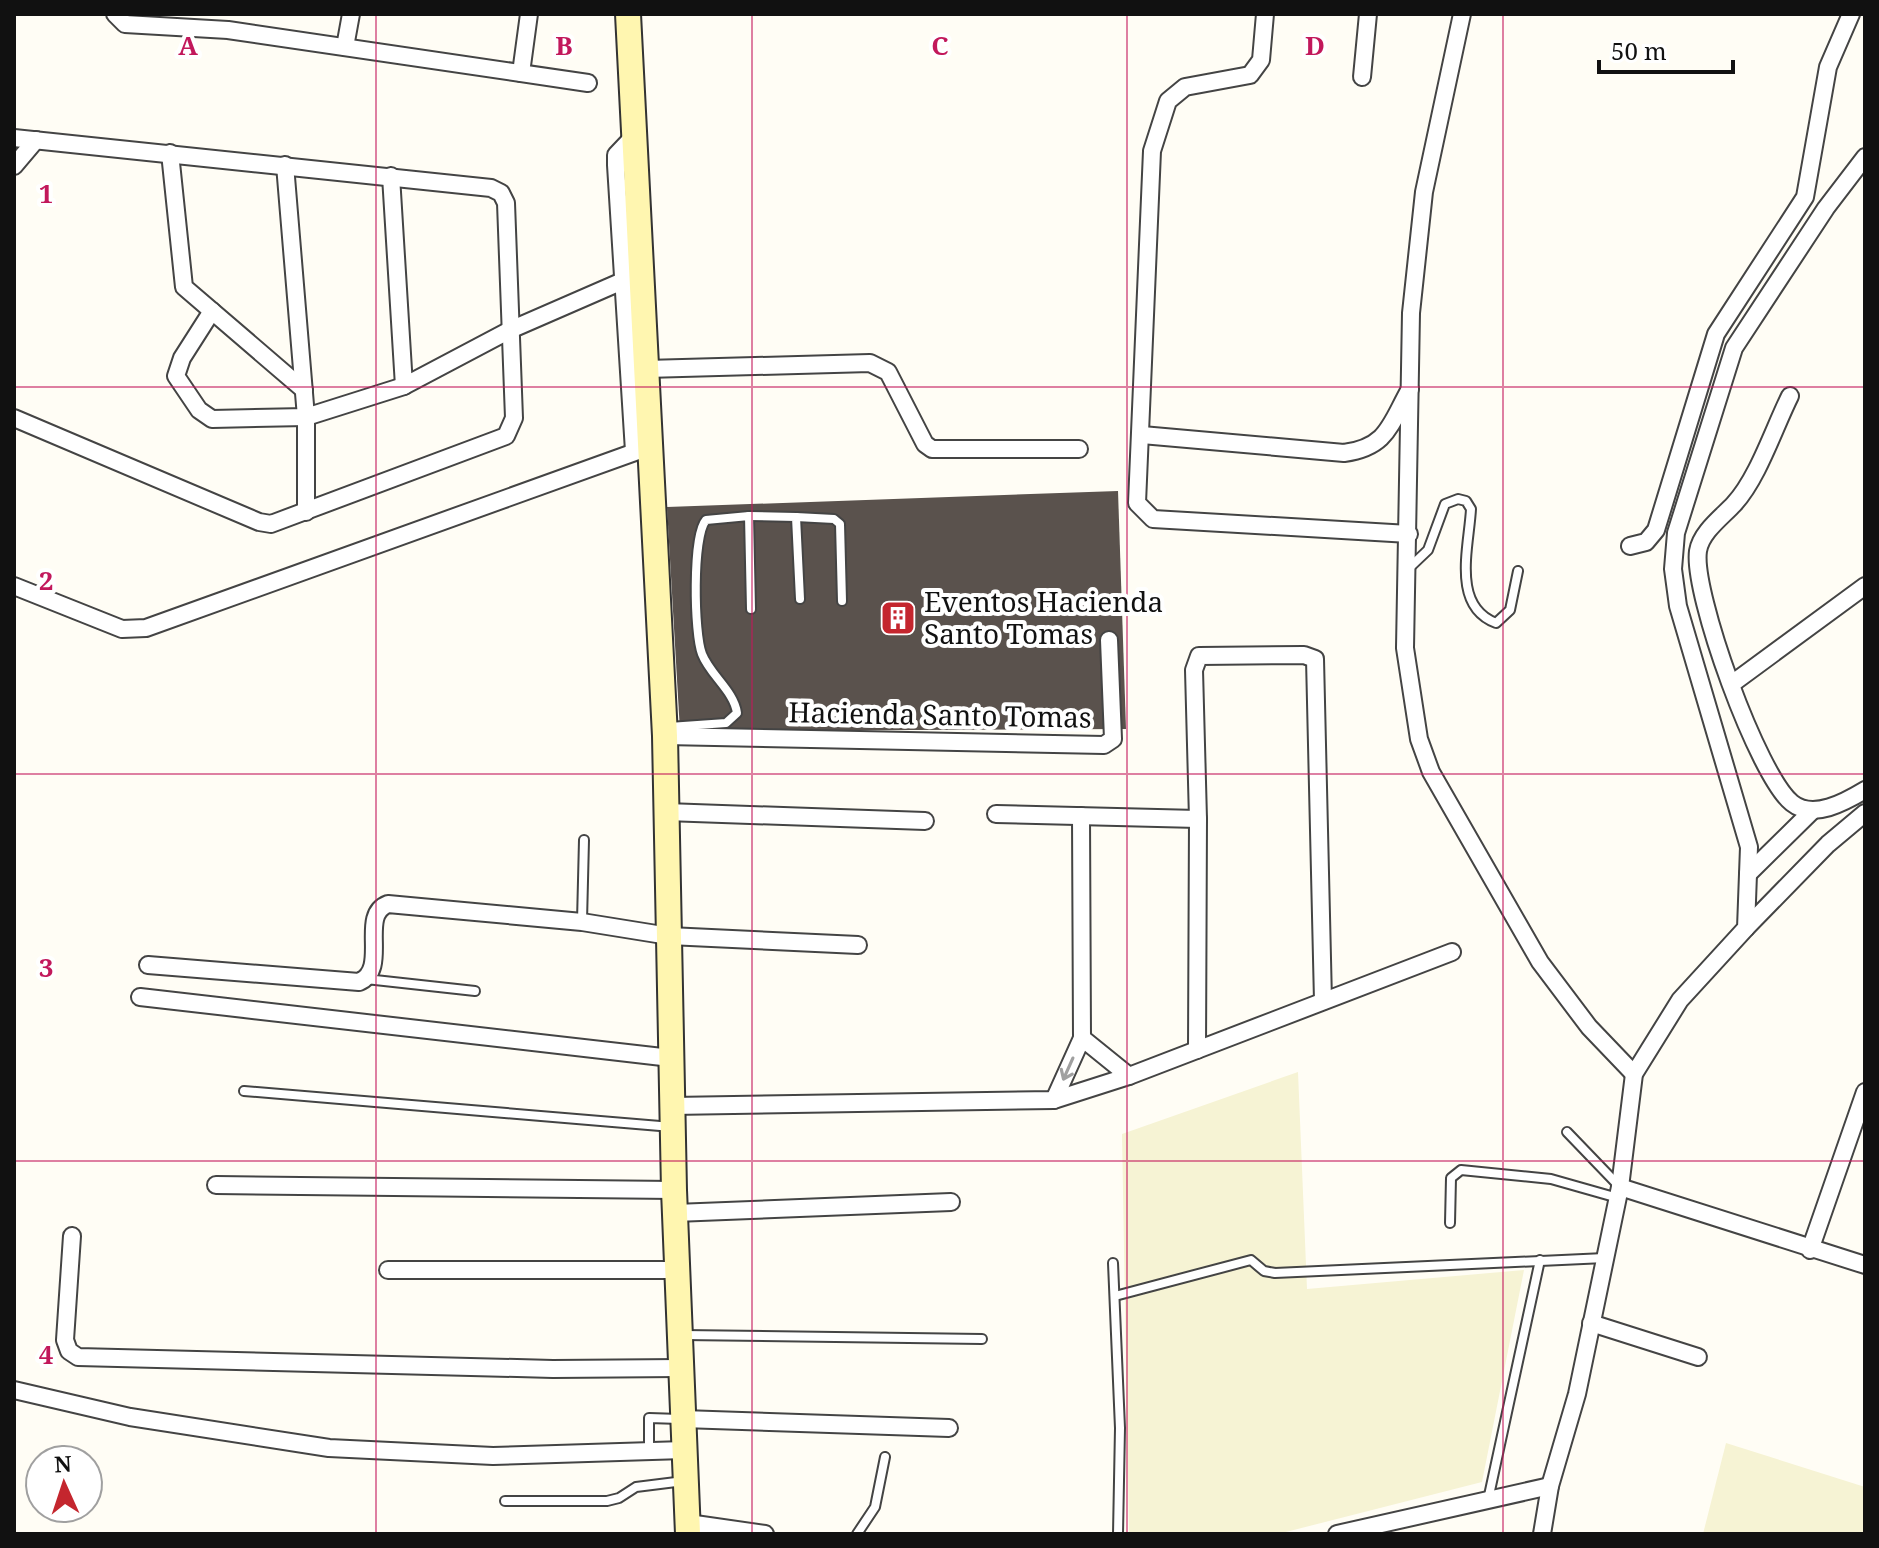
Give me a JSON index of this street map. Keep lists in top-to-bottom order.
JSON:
{
  "streets": {
    "street": ["Hacienda Santo Tomas"]
  },
  "places": {
    "building": ["Eventos Hacienda Santo Tomas"]
  },
  "scale_bar": "50 m",
  "north": "top",
  "grid": {
    "columns": [
      "A",
      "B",
      "C",
      "D"
    ],
    "rows": [
      "1",
      "2",
      "3",
      "4"
    ]
  }
}
